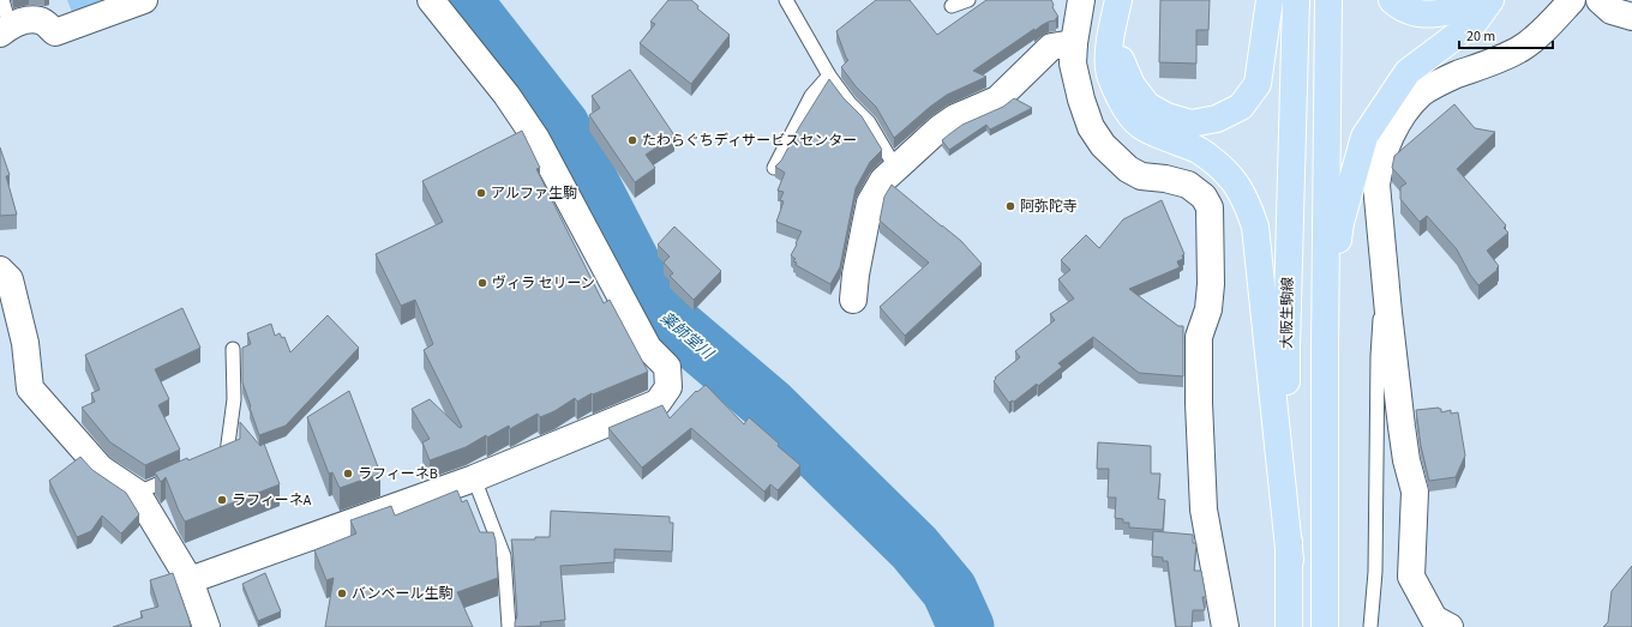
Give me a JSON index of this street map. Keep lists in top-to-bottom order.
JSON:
{
  "streets": {
    "main road": ["大阪生駒線"]
  },
  "water": ["薬師堂川"],
  "places": [
    "たわらぐちディサービスセンター",
    "アルファ生駒",
    "阿弥陀寺",
    "ヴィラ セリーン",
    "ラフィーネB",
    "ラフィーネA",
    "バンベール生駒"
  ],
  "scale_bar": "20 m"
}
